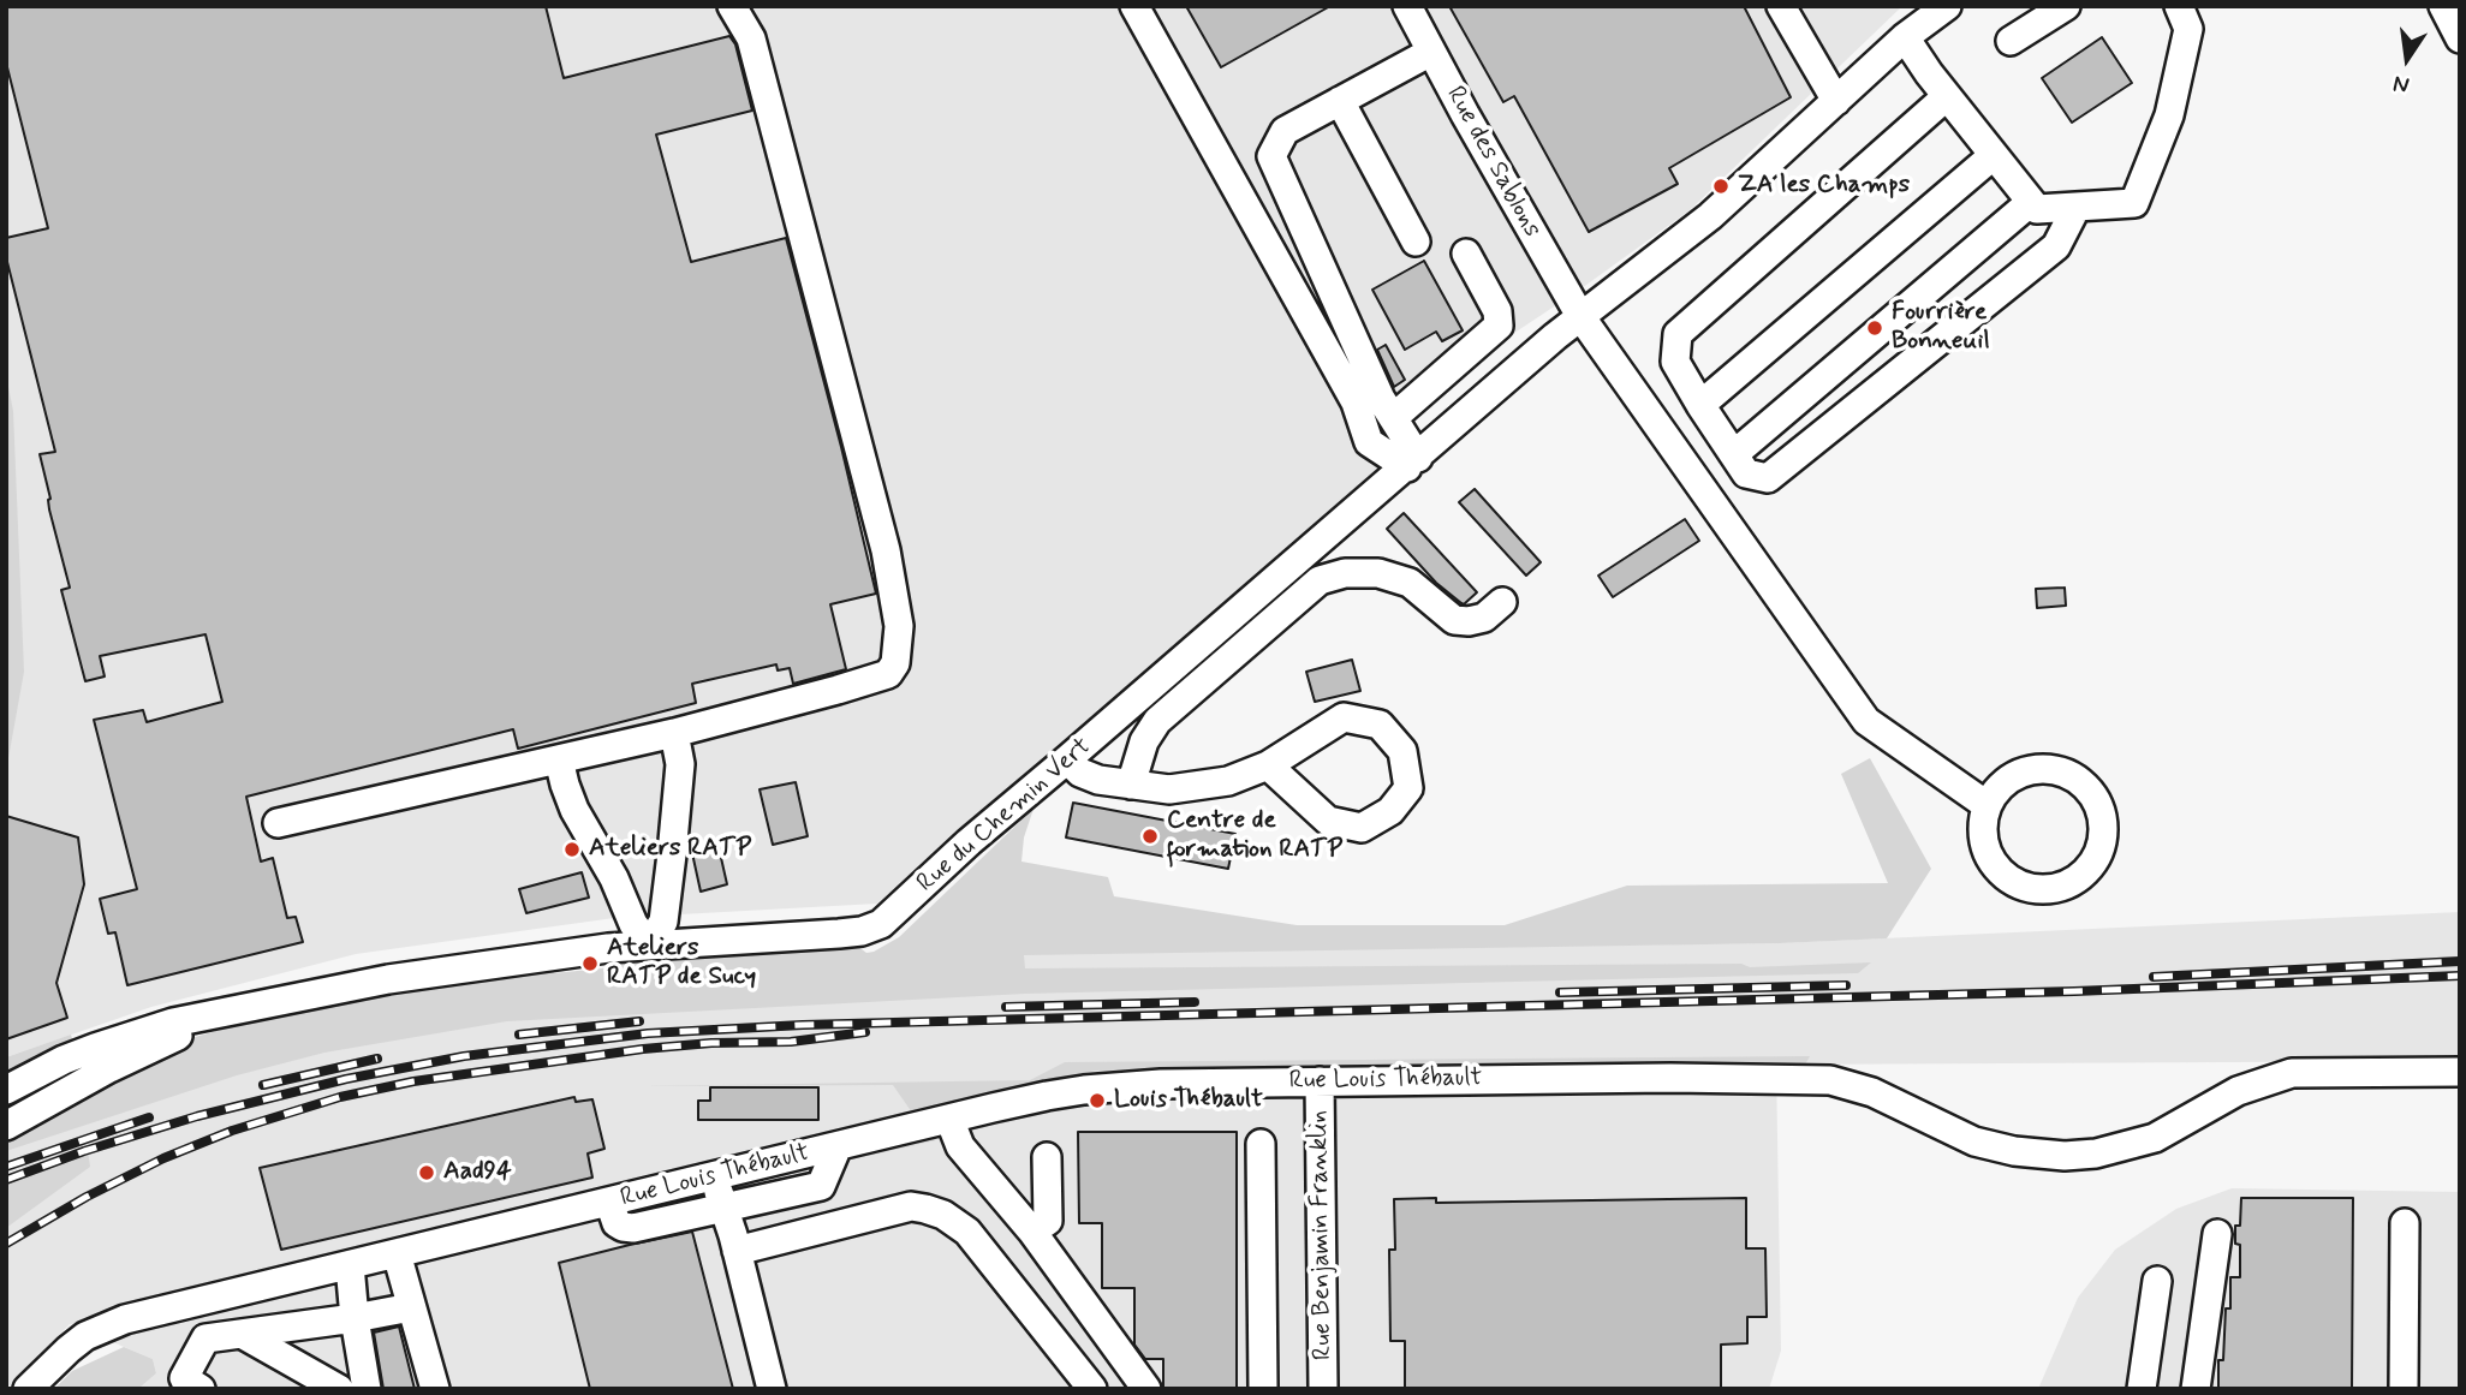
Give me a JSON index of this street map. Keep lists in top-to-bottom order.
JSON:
{
  "streets": {
    "street": [
      "Rue des Sablons",
      "Rue du Chemin Vert",
      "Rue Louis Thébault",
      "Rue Benjamin Franklin"
    ]
  },
  "crossings": [
    ["Rue des Sablons", "Rue du Chemin Vert"],
    ["Rue Louis Thébault", "Rue Benjamin Franklin"]
  ],
  "places": [
    "ZA les Champs",
    "Fourrière Bonneuil",
    "Centre de formation RATP",
    "Ateliers RATP",
    "Ateliers RATP de Sucy",
    "Louis Thébault",
    "Aad94"
  ],
  "north": "bottom"
}
